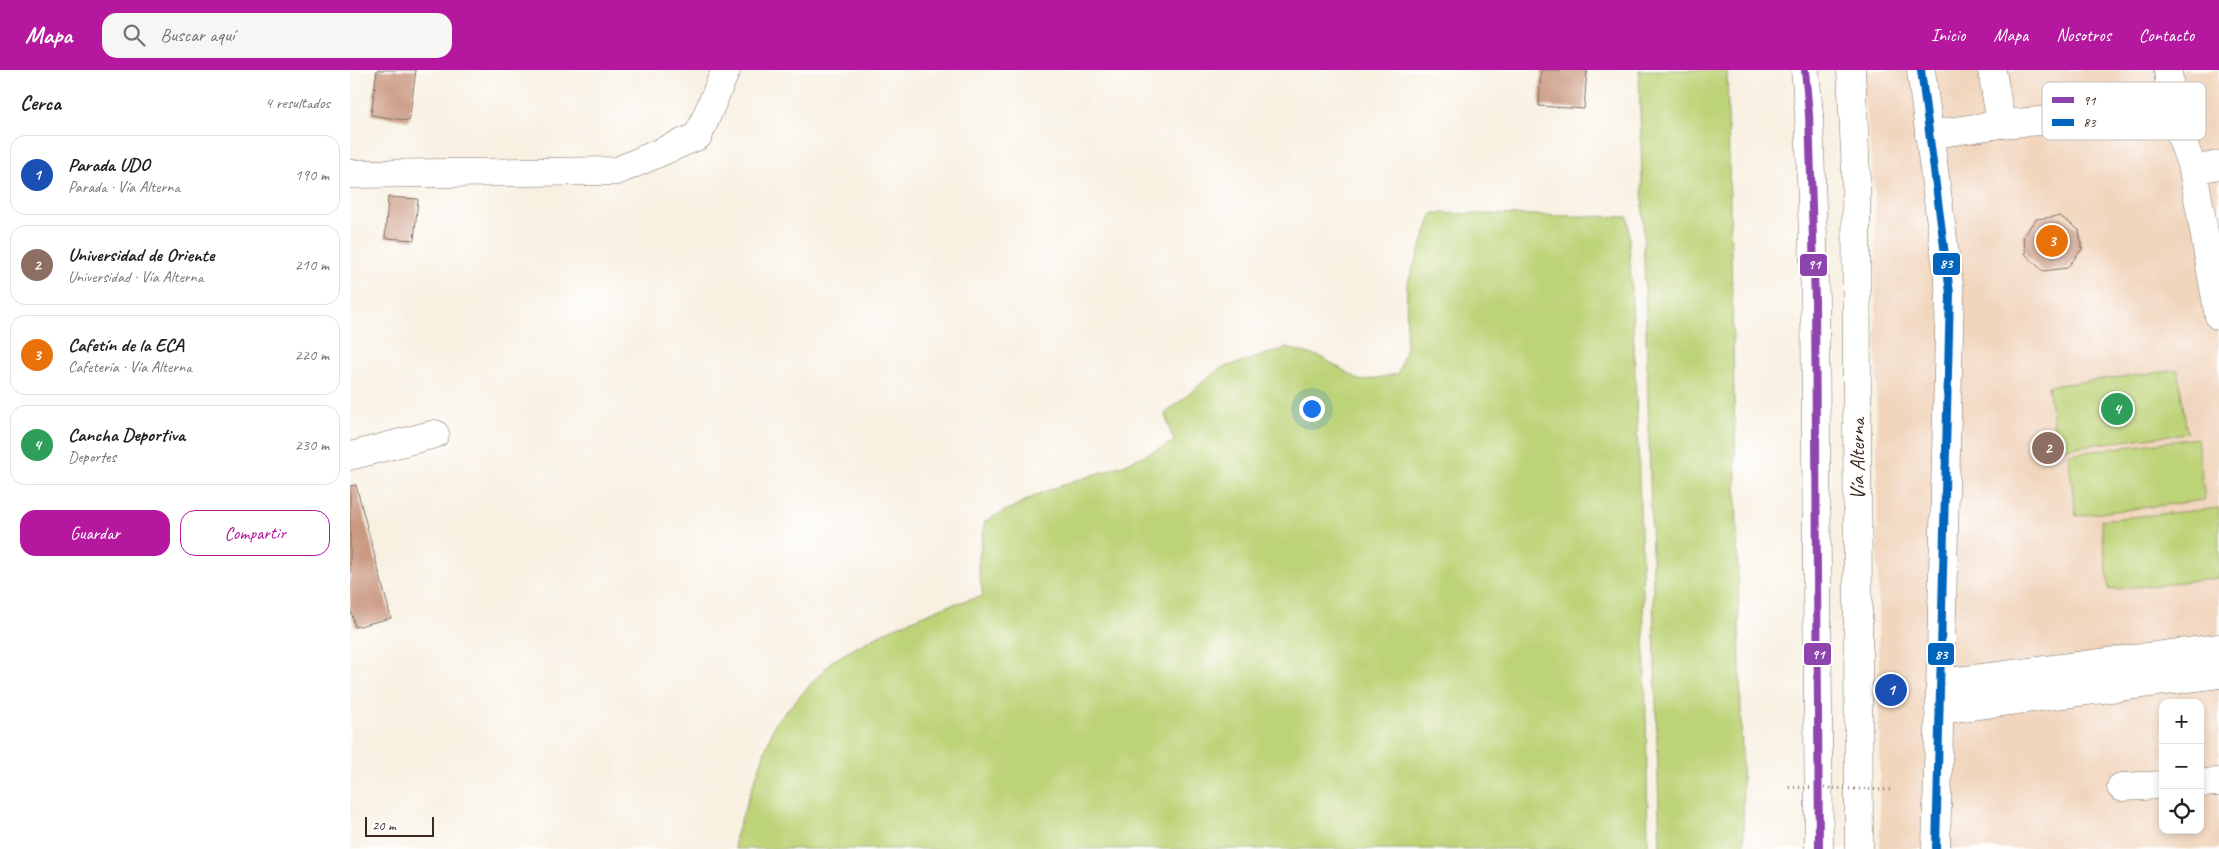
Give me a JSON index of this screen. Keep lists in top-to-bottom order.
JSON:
{
  "streets": {
    "main road": ["Vía Alterna"]
  },
  "lines": ["transit line 91", "transit line 83"],
  "legend": ["91", "83"],
  "scale_bar": "20 m",
  "page": {
    "header": "Mapa",
    "search": "Buscar aquí",
    "nav": [
      "Inicio",
      "Mapa",
      "Nosotros",
      "Contacto"
    ],
    "heading": ["Cerca", "4 resultados"],
    "list": [
      {
        "mark": "1",
        "name": "Parada UDO",
        "note": "Parada · Vía Alterna",
        "value": "190 m"
      },
      {
        "mark": "2",
        "name": "Universidad de Oriente",
        "note": "Universidad · Vía Alterna",
        "value": "210 m"
      },
      {
        "mark": "3",
        "name": "Cafetín de la ECA",
        "note": "Cafetería · Vía Alterna",
        "value": "220 m"
      },
      {
        "mark": "4",
        "name": "Cancha Deportiva",
        "note": "Deportes",
        "value": "230 m"
      }
    ],
    "pins": [
      "3",
      "4",
      "2",
      "1"
    ],
    "buttons": ["Guardar", "Compartir"],
    "map_buttons": ["+", "−"],
    "scale": "20 m"
  }
}
